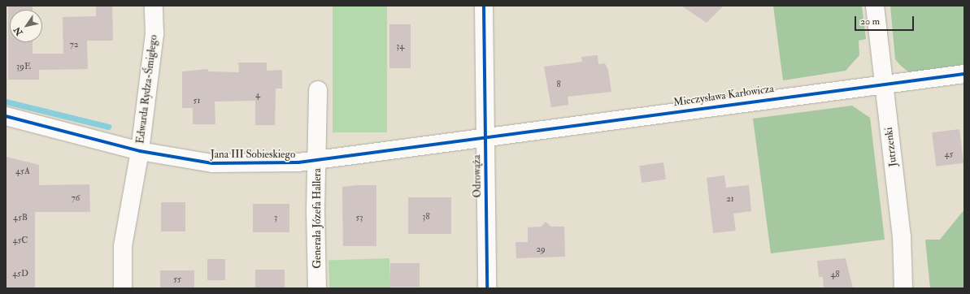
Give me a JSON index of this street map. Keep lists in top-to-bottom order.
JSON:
{
  "streets": {
    "street": [
      "Edwarda Rydza-Śmigłego",
      "Mieczysława Karłowicza",
      "Jutrzenki",
      "Jana III Sobieskiego",
      "Odrowąża",
      "Generała Józefa Hallera"
    ]
  },
  "crossings": [
    ["Edwarda Rydza-Śmigłego", "Jana III Sobieskiego"],
    ["Mieczysława Karłowicza", "Jutrzenki"],
    ["Mieczysława Karłowicza", "Jana III Sobieskiego"],
    ["Mieczysława Karłowicza", "Odrowąża"],
    ["Jana III Sobieskiego", "Odrowąża"],
    ["Jana III Sobieskiego", "Generała Józefa Hallera"]
  ],
  "house_numbers": [
    "72",
    "34",
    "39E",
    "8",
    "4",
    "51",
    "45",
    "45A",
    "76",
    "21",
    "38",
    "45B",
    "3",
    "53",
    "45C",
    "29",
    "45D",
    "48",
    "55"
  ],
  "scale_bar": "20 m",
  "north": "bottom left"
}
